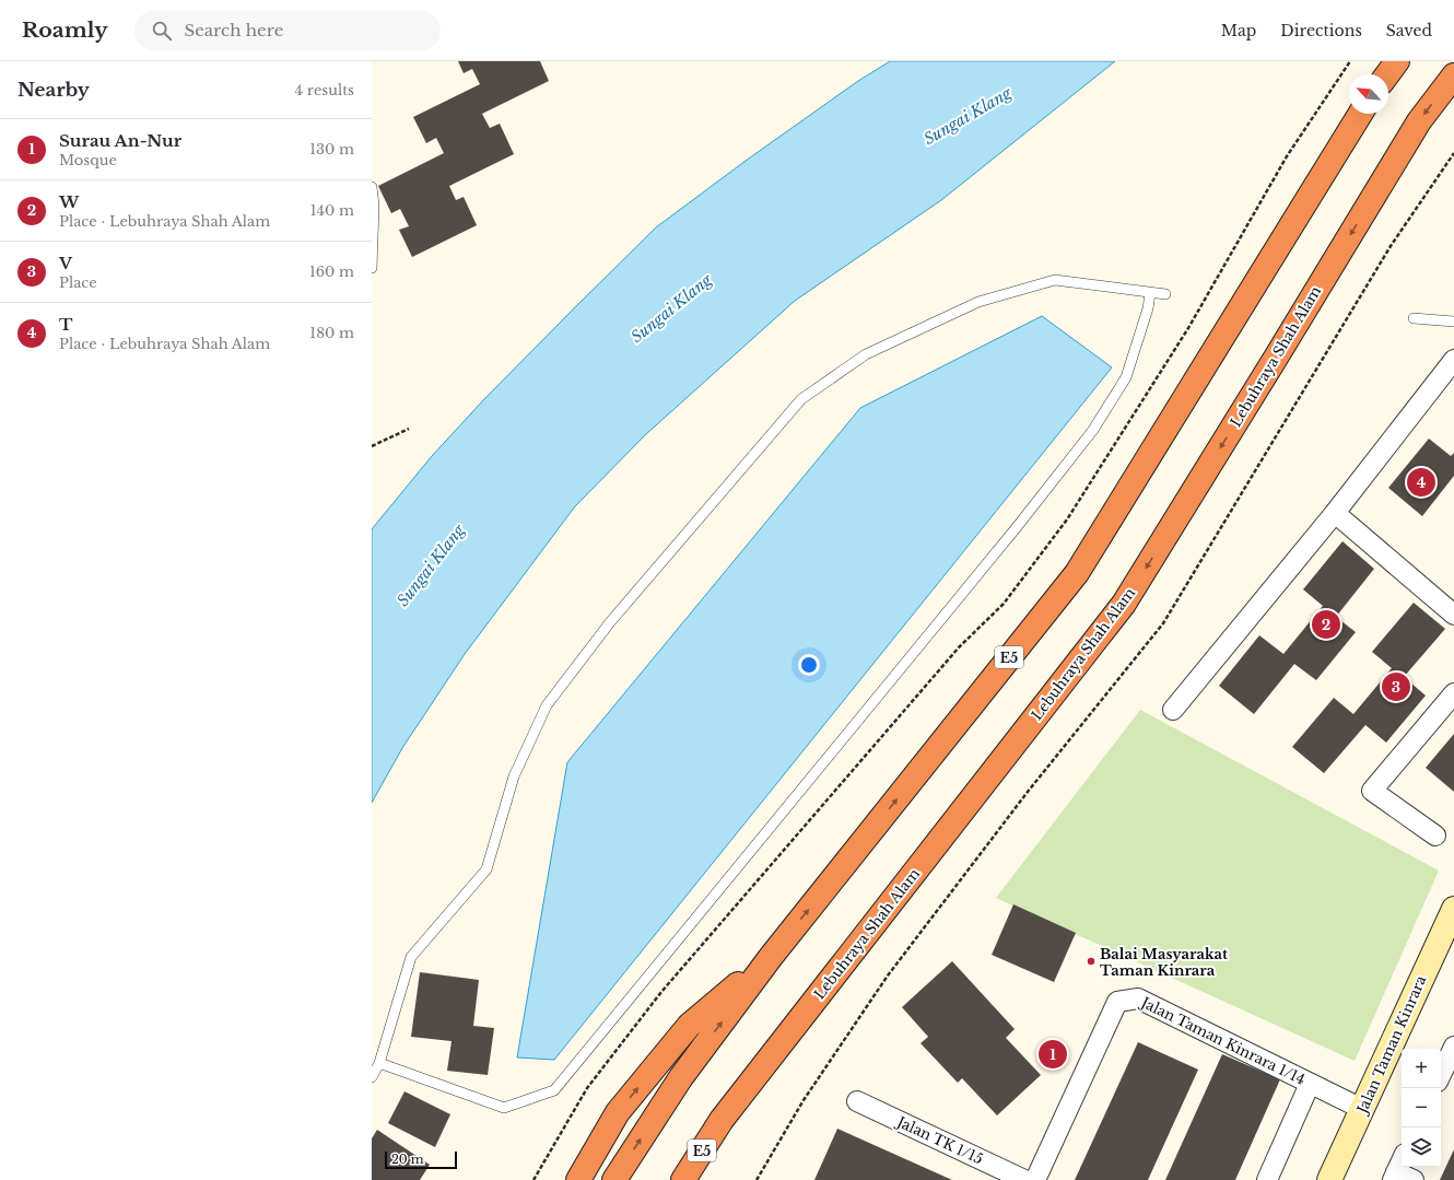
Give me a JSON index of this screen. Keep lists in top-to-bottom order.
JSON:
{
  "streets": {
    "highway": ["Lebuhraya Shah Alam", "E5"],
    "street": ["Jalan Taman Kinrara 1/14", "Jalan Taman Kinrara", "Jalan TK 1/15"]
  },
  "crossings": [
    ["Jalan Taman Kinrara 1/14", "Jalan Taman Kinrara"]
  ],
  "water": ["Sungai Klang"],
  "places": ["Balai Masyarakat Taman Kinrara"],
  "scale_bar": "20 m",
  "north": "top left",
  "page": {
    "header": "Roamly",
    "search": "Search here",
    "nav": ["Map", "Directions", "Saved"],
    "heading": ["Nearby", "4 results"],
    "list": [
      {
        "mark": "1",
        "name": "Surau An-Nur",
        "note": "Mosque",
        "value": "130 m"
      },
      {
        "mark": "2",
        "name": "W",
        "note": "Place · Lebuhraya Shah Alam",
        "value": "140 m"
      },
      {
        "mark": "3",
        "name": "V",
        "note": "Place",
        "value": "160 m"
      },
      {
        "mark": "4",
        "name": "T",
        "note": "Place · Lebuhraya Shah Alam",
        "value": "180 m"
      }
    ],
    "pins": [
      "4",
      "2",
      "3",
      "1"
    ],
    "map_buttons": ["+", "−"],
    "scale": "20 m"
  }
}
